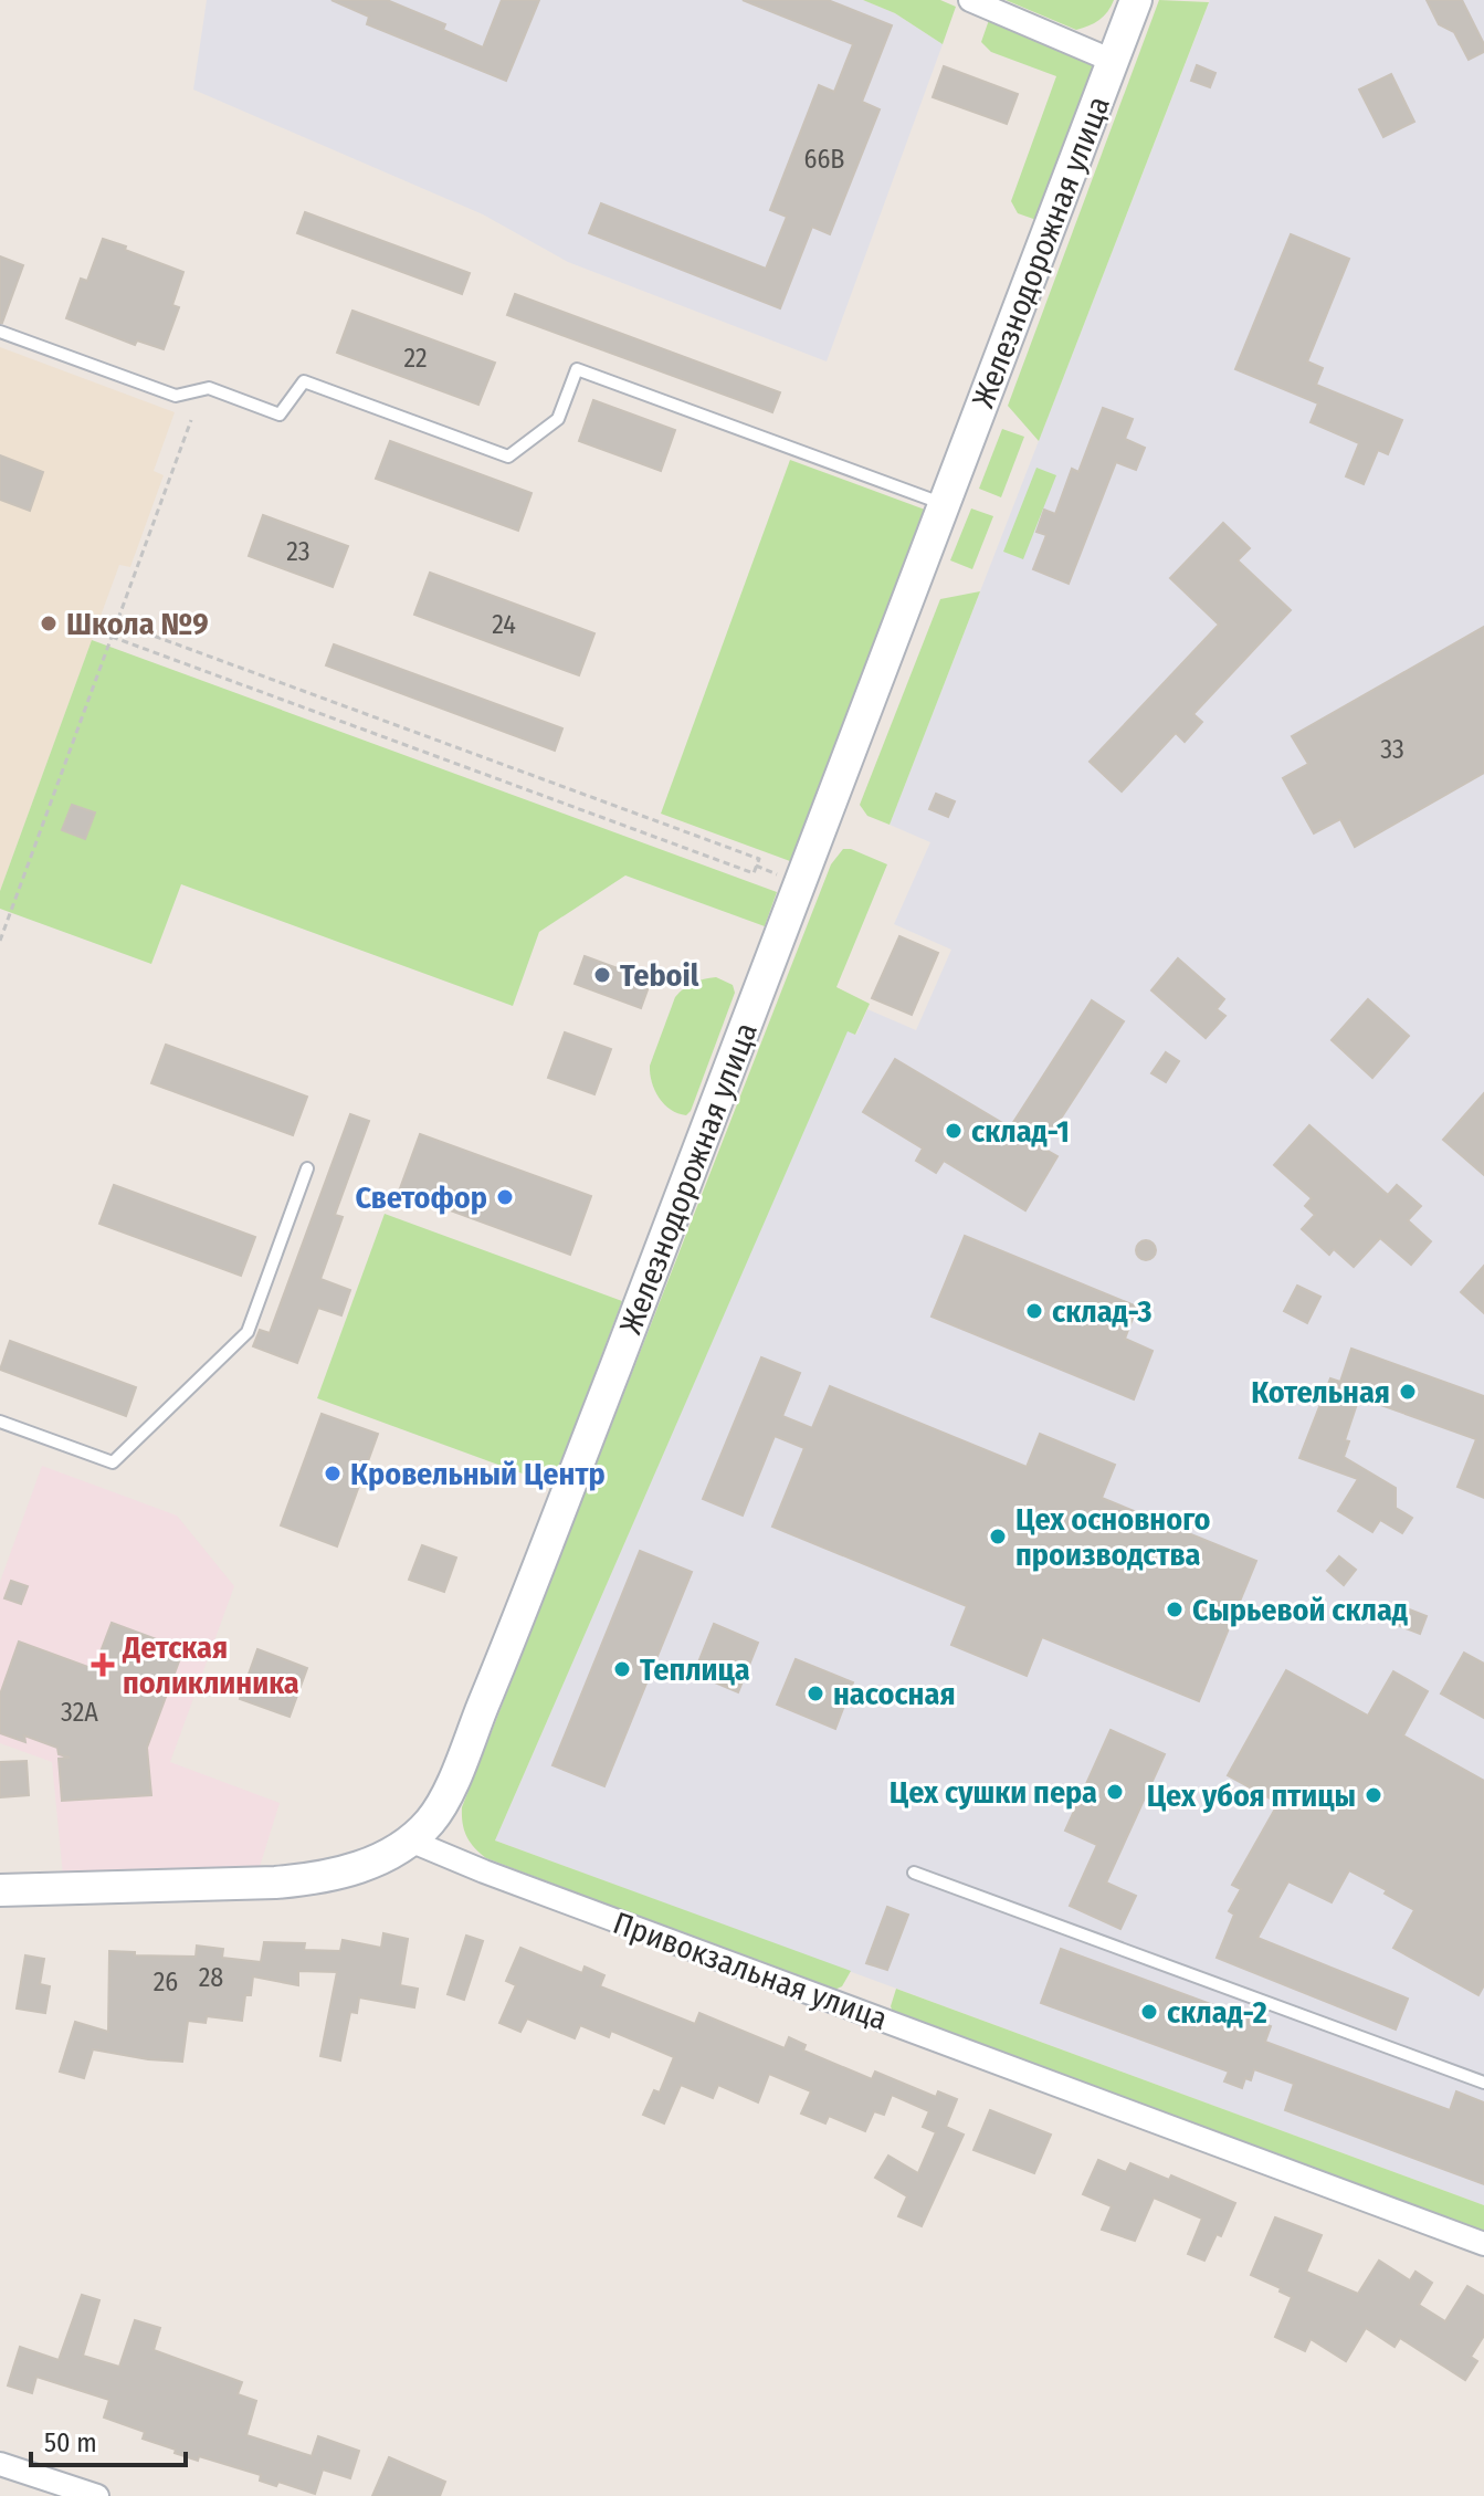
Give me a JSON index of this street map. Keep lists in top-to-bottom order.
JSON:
{
  "streets": {
    "main road": ["Железнодорожная улица"],
    "street": ["Привокзальная улица"]
  },
  "crossings": [
    ["Железнодорожная улица", "Привокзальная улица"]
  ],
  "places": {
    "other": [
      "Школа №9",
      "Teboil",
      "склад-1",
      "Светофор",
      "склад-3",
      "Котельная",
      "Кровельный Центр",
      "Цех основного производства",
      "Сырьевой склад",
      "Теплица",
      "насосная",
      "Цех сушки пера",
      "Цех убоя птицы",
      "склад-2"
    ],
    "health": ["Детская поликлиника"]
  },
  "house_numbers": [
    "66В",
    "22",
    "23",
    "24",
    "33",
    "32А",
    "28",
    "26"
  ],
  "scale_bar": "50 m"
}
